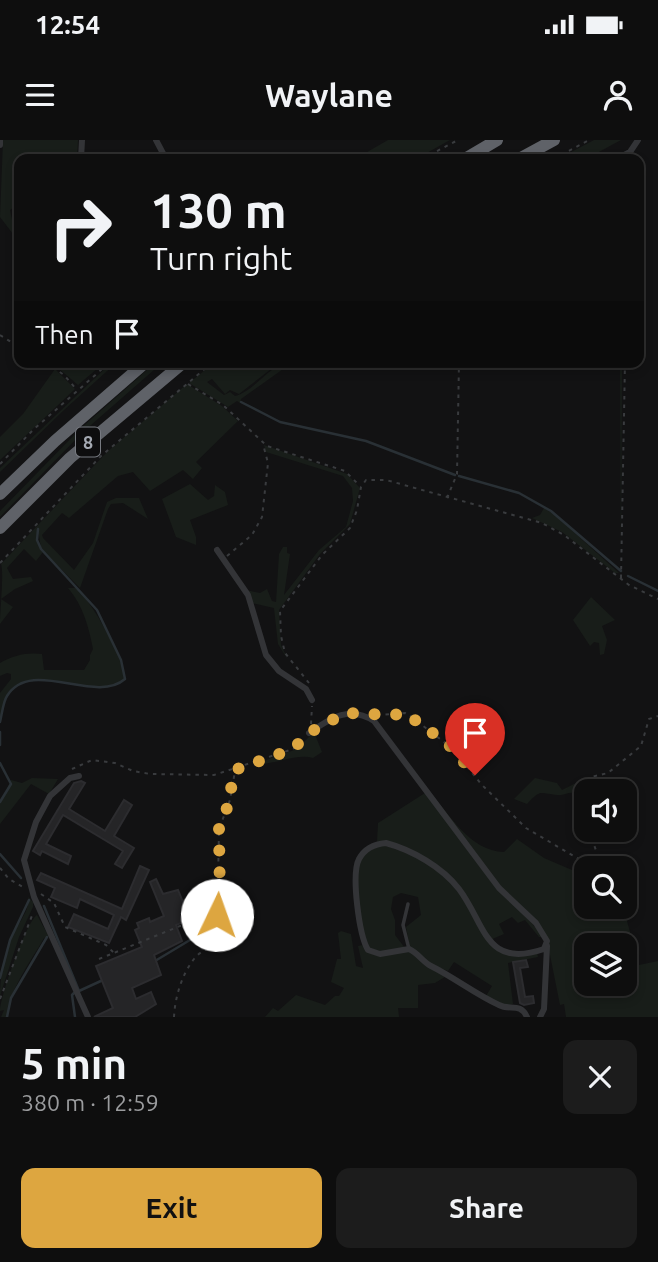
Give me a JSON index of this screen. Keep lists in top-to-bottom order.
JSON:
{
  "streets": {
    "highway": ["8"]
  },
  "page": {
    "status": "12:54",
    "header": "Waylane",
    "turn": ["130 m", "Turn right"],
    "then": "Then",
    "heading": ["5 min", "380 m · 12:59"],
    "buttons": ["Exit", "Share"]
  }
}
